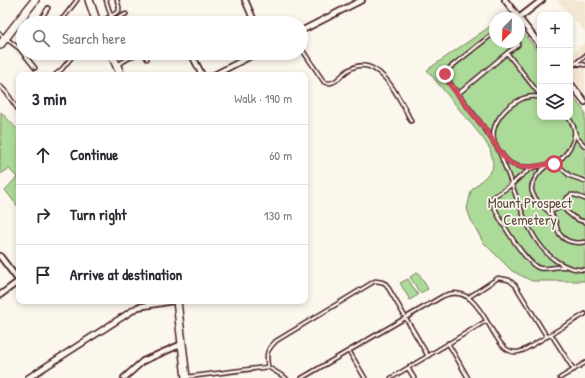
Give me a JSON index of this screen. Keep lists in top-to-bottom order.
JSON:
{
  "parks": ["Mount Prospect Cemetery"],
  "north": "bottom left",
  "page": {
    "map_buttons": ["+", "−"],
    "search": "Search here",
    "heading": ["3 min", "Walk · 190 m"],
    "list": [
      ["Continue", "60 m"],
      ["Turn right", "130 m"],
      "Arrive at destination"
    ]
  }
}
